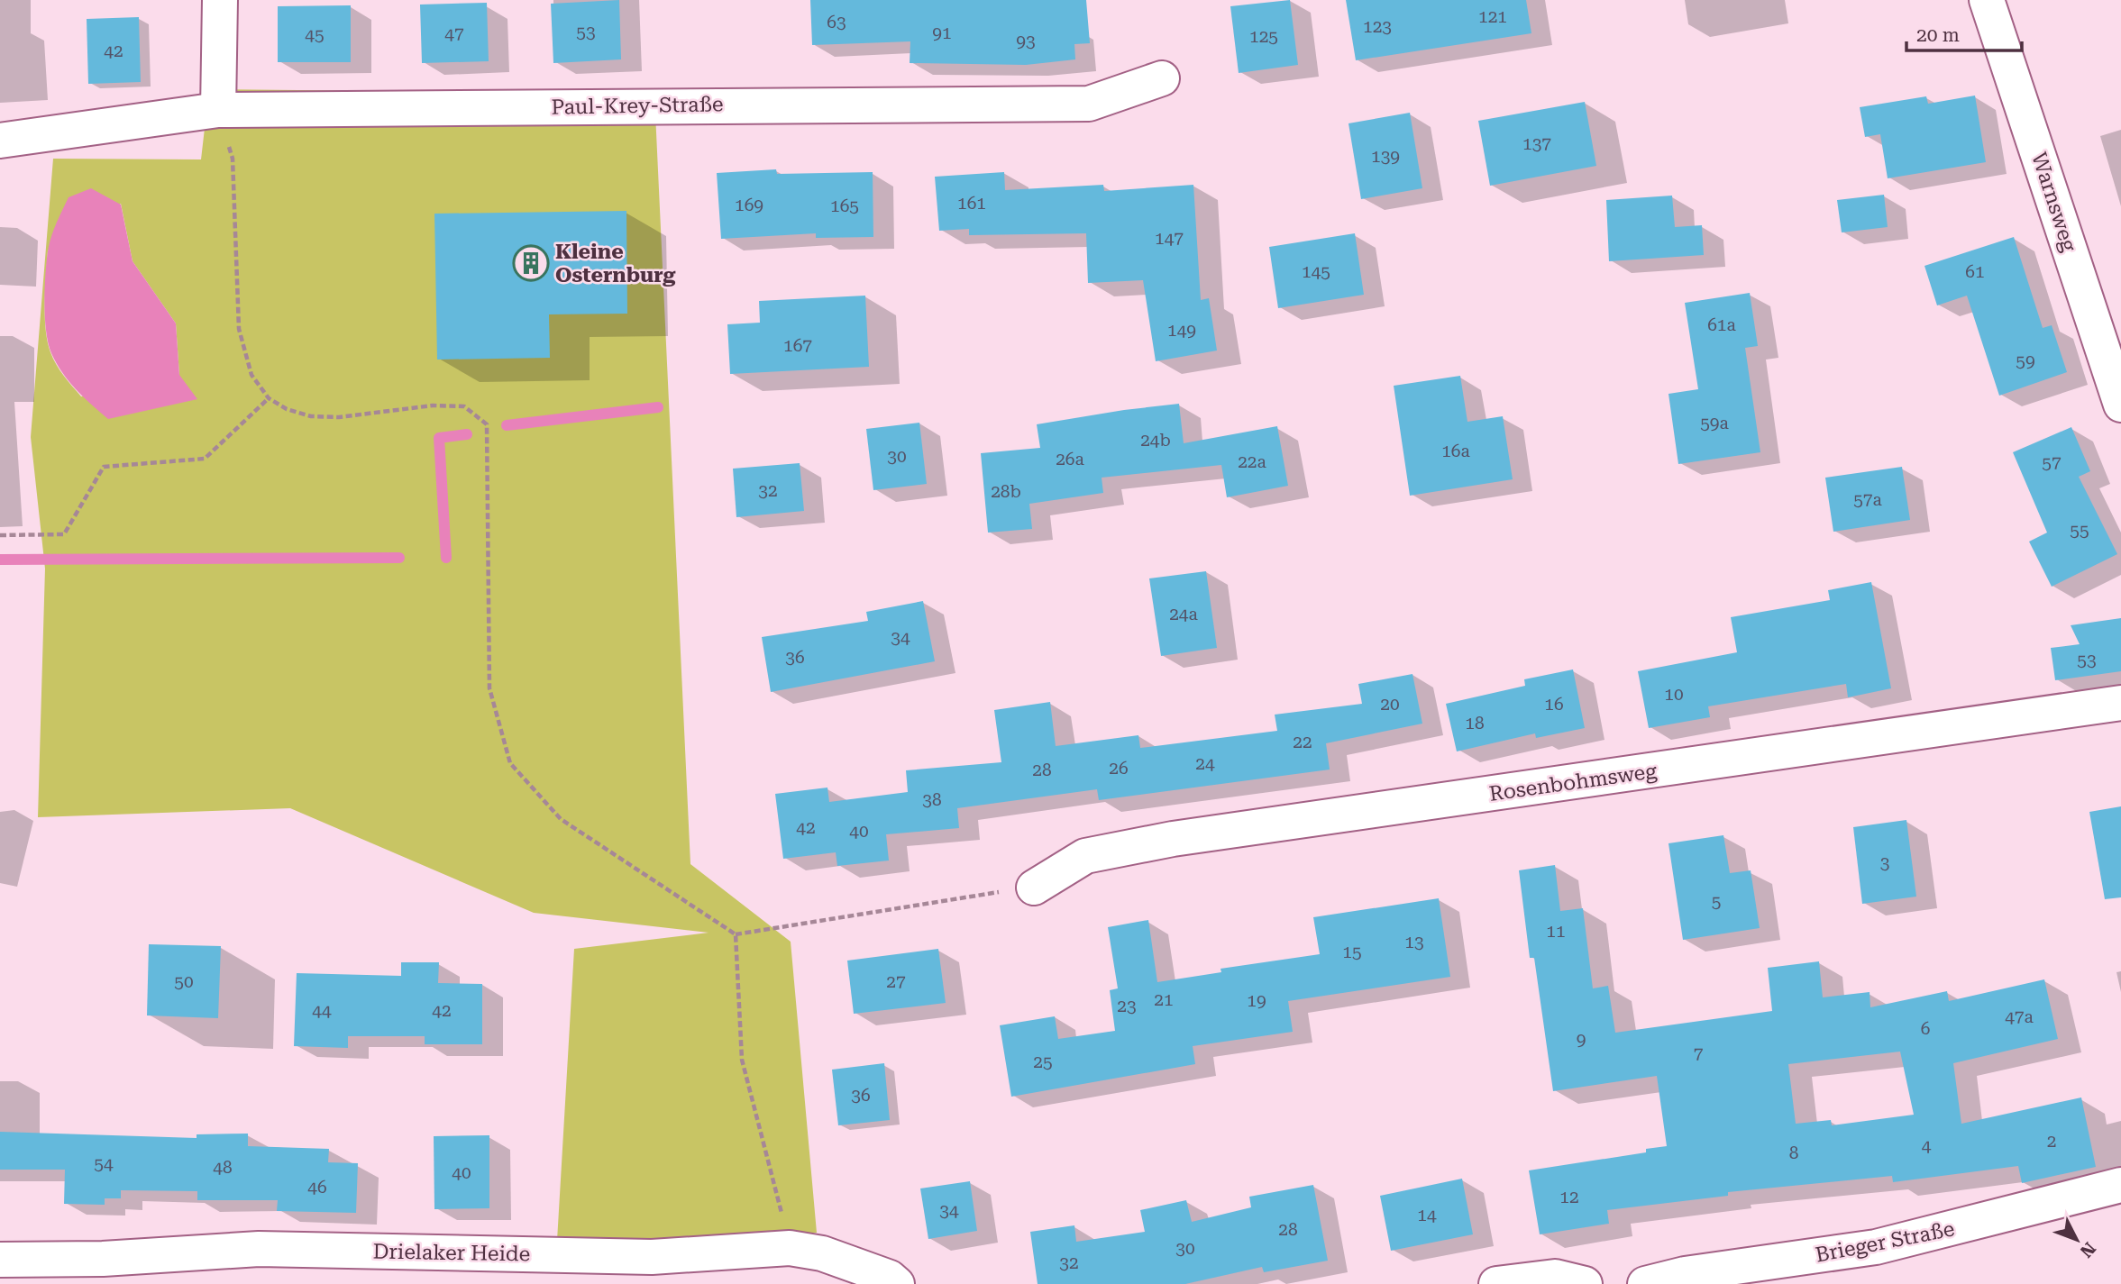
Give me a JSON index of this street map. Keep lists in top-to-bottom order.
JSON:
{
  "streets": {
    "street": [
      "Paul-Krey-Straße",
      "Warnsweg",
      "Rosenbohmsweg",
      "Brieger Straße",
      "Drielaker Heide"
    ]
  },
  "places": {
    "building": ["Kleine Osternburg"]
  },
  "house_numbers": [
    "121",
    "63",
    "123",
    "53",
    "91",
    "47",
    "45",
    "125",
    "93",
    "42",
    "137",
    "139",
    "161",
    "169",
    "165",
    "147",
    "145",
    "61",
    "61a",
    "149",
    "167",
    "59",
    "59a",
    "24b",
    "16a",
    "30",
    "26a",
    "22a",
    "57",
    "32",
    "28b",
    "57a",
    "55",
    "24a",
    "34",
    "36",
    "53",
    "10",
    "20",
    "16",
    "18",
    "22",
    "24",
    "26",
    "28",
    "38",
    "42",
    "40",
    "3",
    "5",
    "11",
    "13",
    "15",
    "50",
    "27",
    "21",
    "19",
    "23",
    "44",
    "42",
    "47a",
    "6",
    "9",
    "7",
    "25",
    "36",
    "2",
    "4",
    "8",
    "54",
    "48",
    "40",
    "46",
    "12",
    "34",
    "14",
    "28",
    "30",
    "32"
  ],
  "scale_bar": "20 m",
  "north": "bottom right"
}
